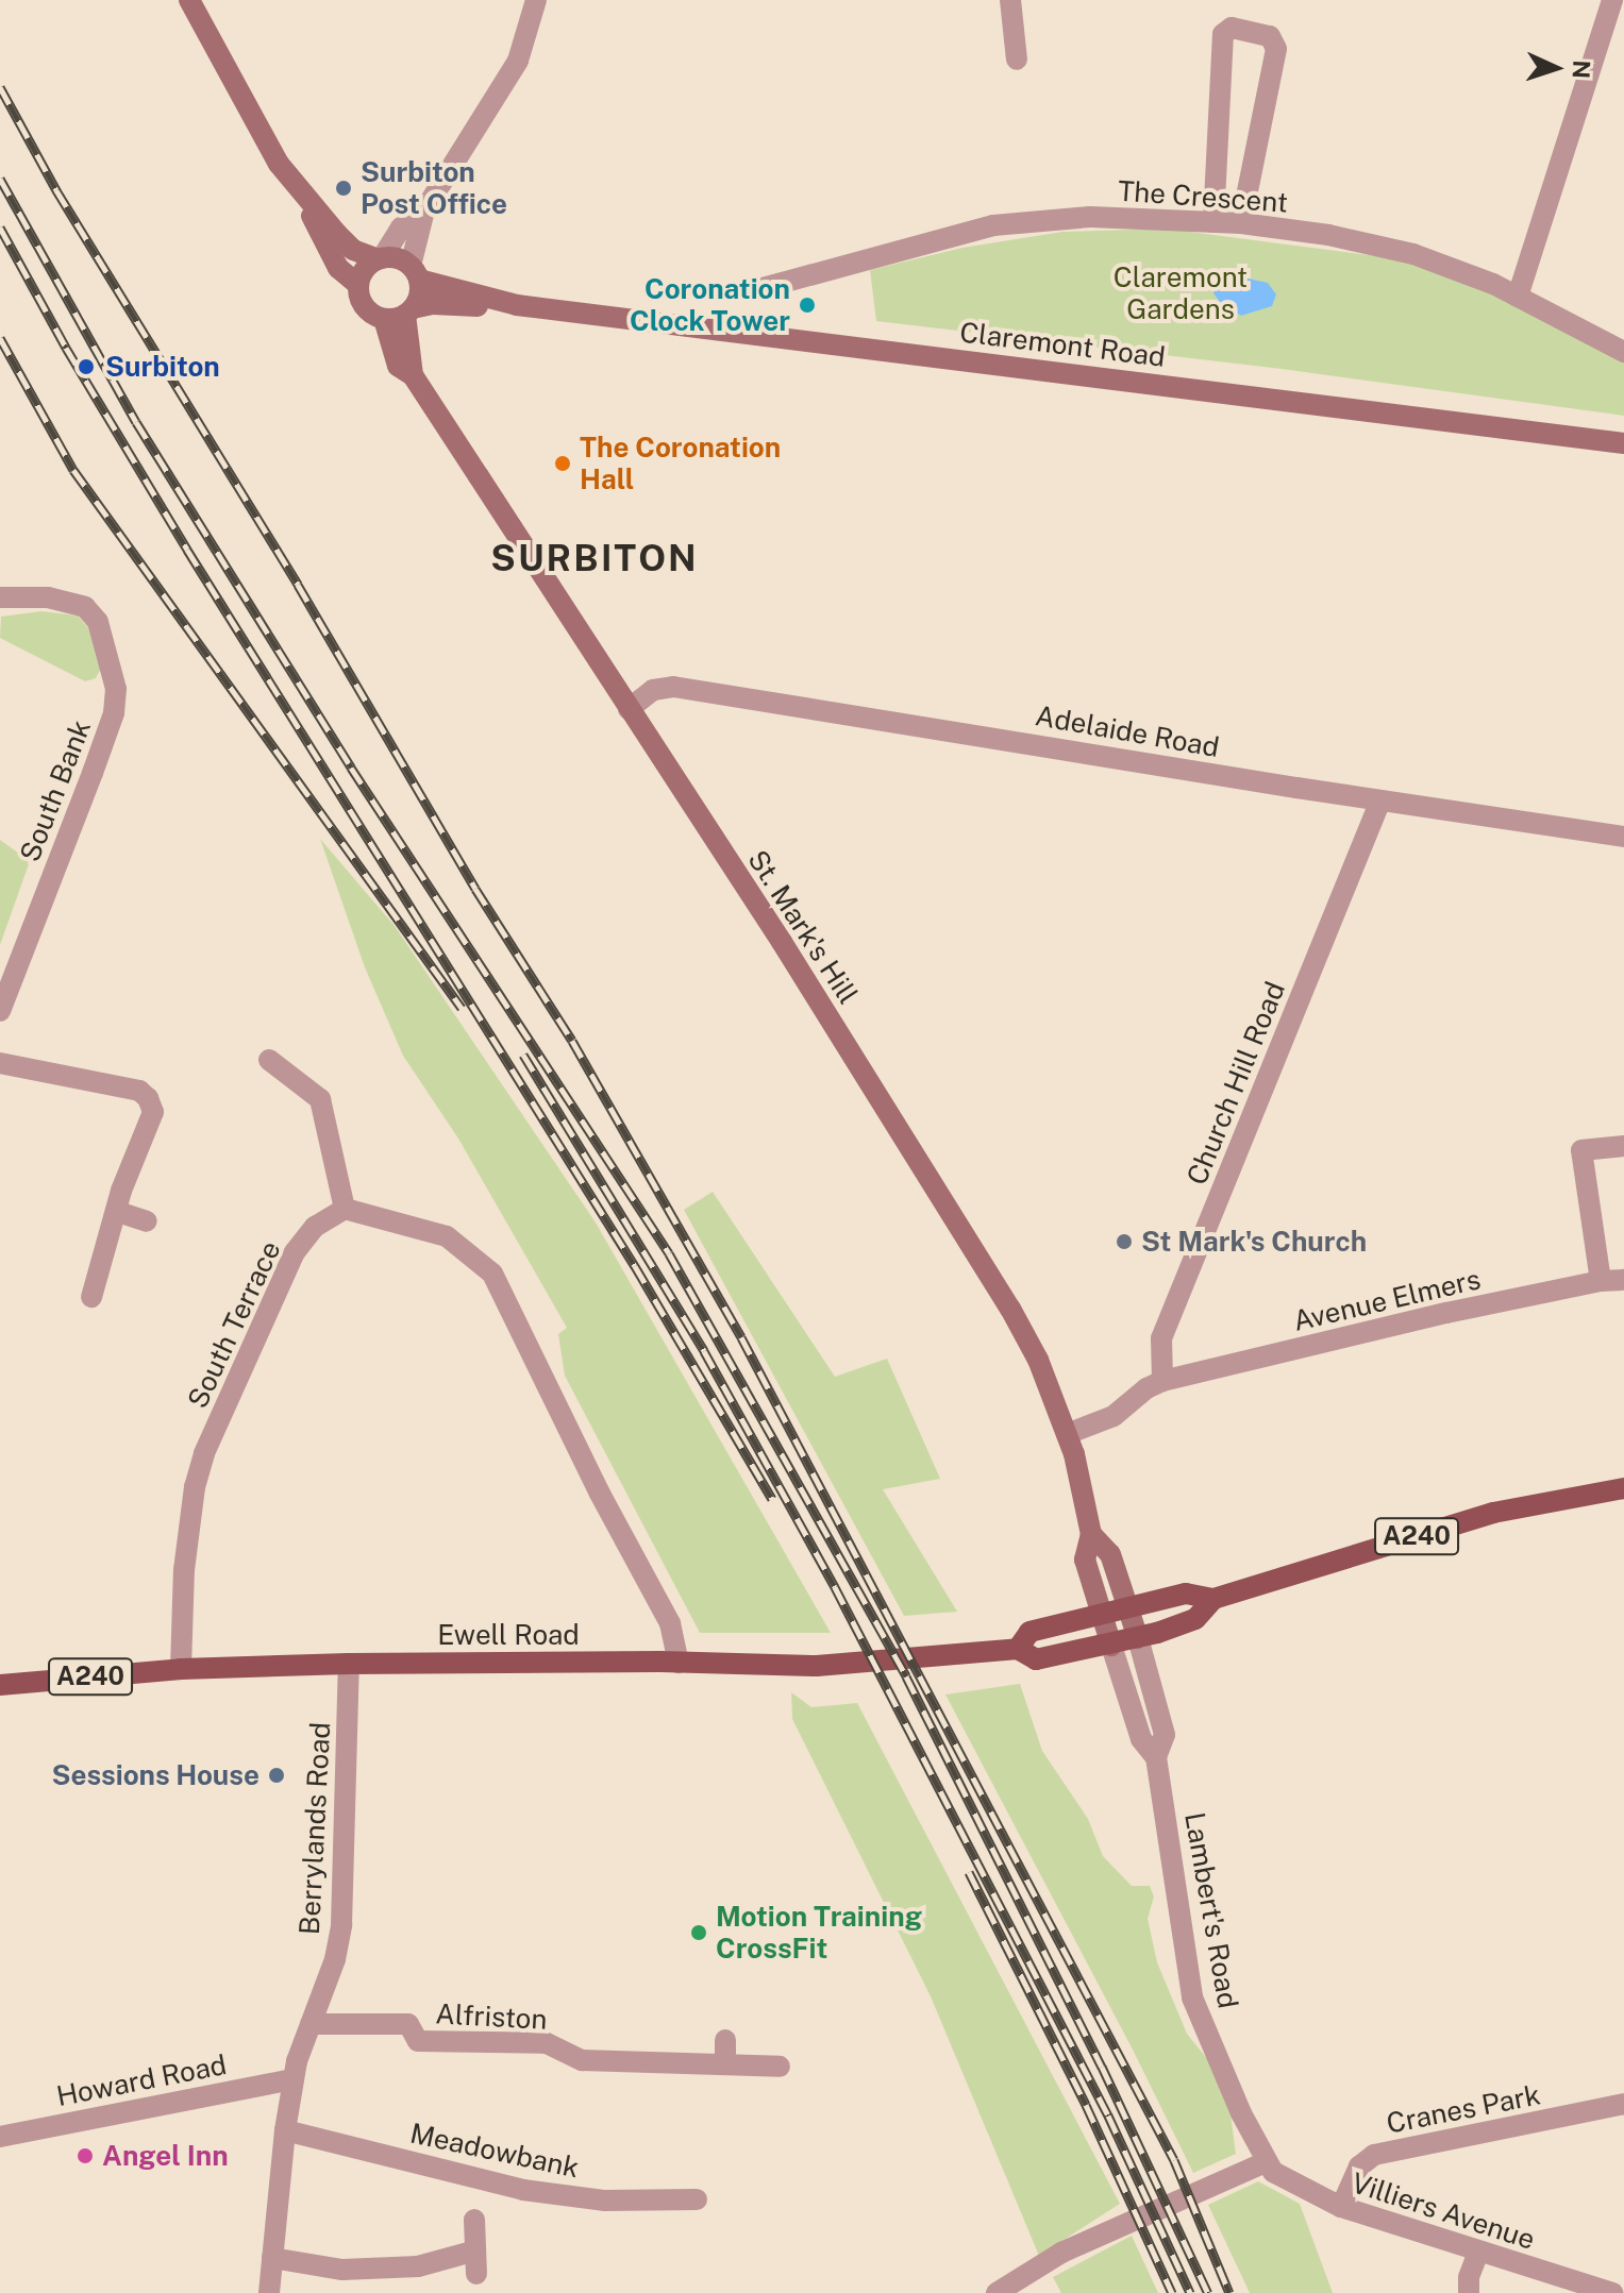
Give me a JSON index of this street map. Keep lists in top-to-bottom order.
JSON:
{
  "streets": {
    "main road": [
      "Claremont Road",
      "St. Mark's Hill",
      "A240",
      "Ewell Road"
    ],
    "street": [
      "The Crescent",
      "Adelaide Road",
      "South Bank",
      "Church Hill Road",
      "Avenue Elmers",
      "South Terrace",
      "Berrylands Road",
      "Lambert's Road",
      "Alfriston",
      "Howard Road",
      "Cranes Park",
      "Meadowbank",
      "Villiers Avenue"
    ]
  },
  "crossings": [
    ["Claremont Road", "St. Mark's Hill"],
    ["Adelaide Road", "St. Mark's Hill"],
    ["Adelaide Road", "Church Hill Road"],
    ["St. Mark's Hill", "A240"],
    ["St. Mark's Hill", "Ewell Road"],
    ["St. Mark's Hill", "Lambert's Road"],
    ["Church Hill Road", "Avenue Elmers"],
    ["South Terrace", "Ewell Road"],
    ["A240", "Ewell Road"],
    ["A240", "Lambert's Road"],
    ["Ewell Road", "Berrylands Road"],
    ["Ewell Road", "Lambert's Road"],
    ["Berrylands Road", "Alfriston"],
    ["Berrylands Road", "Howard Road"],
    ["Berrylands Road", "Meadowbank"],
    ["Lambert's Road", "Villiers Avenue"],
    ["Cranes Park", "Villiers Avenue"]
  ],
  "districts": ["SURBITON"],
  "parks": ["Claremont Gardens"],
  "places": [
    "Surbiton Post Office",
    "Coronation Clock Tower",
    "Surbiton",
    "The Coronation Hall",
    "St Mark's Church",
    "Sessions House",
    "Motion Training CrossFit",
    "Angel Inn"
  ],
  "north": "right"
}
